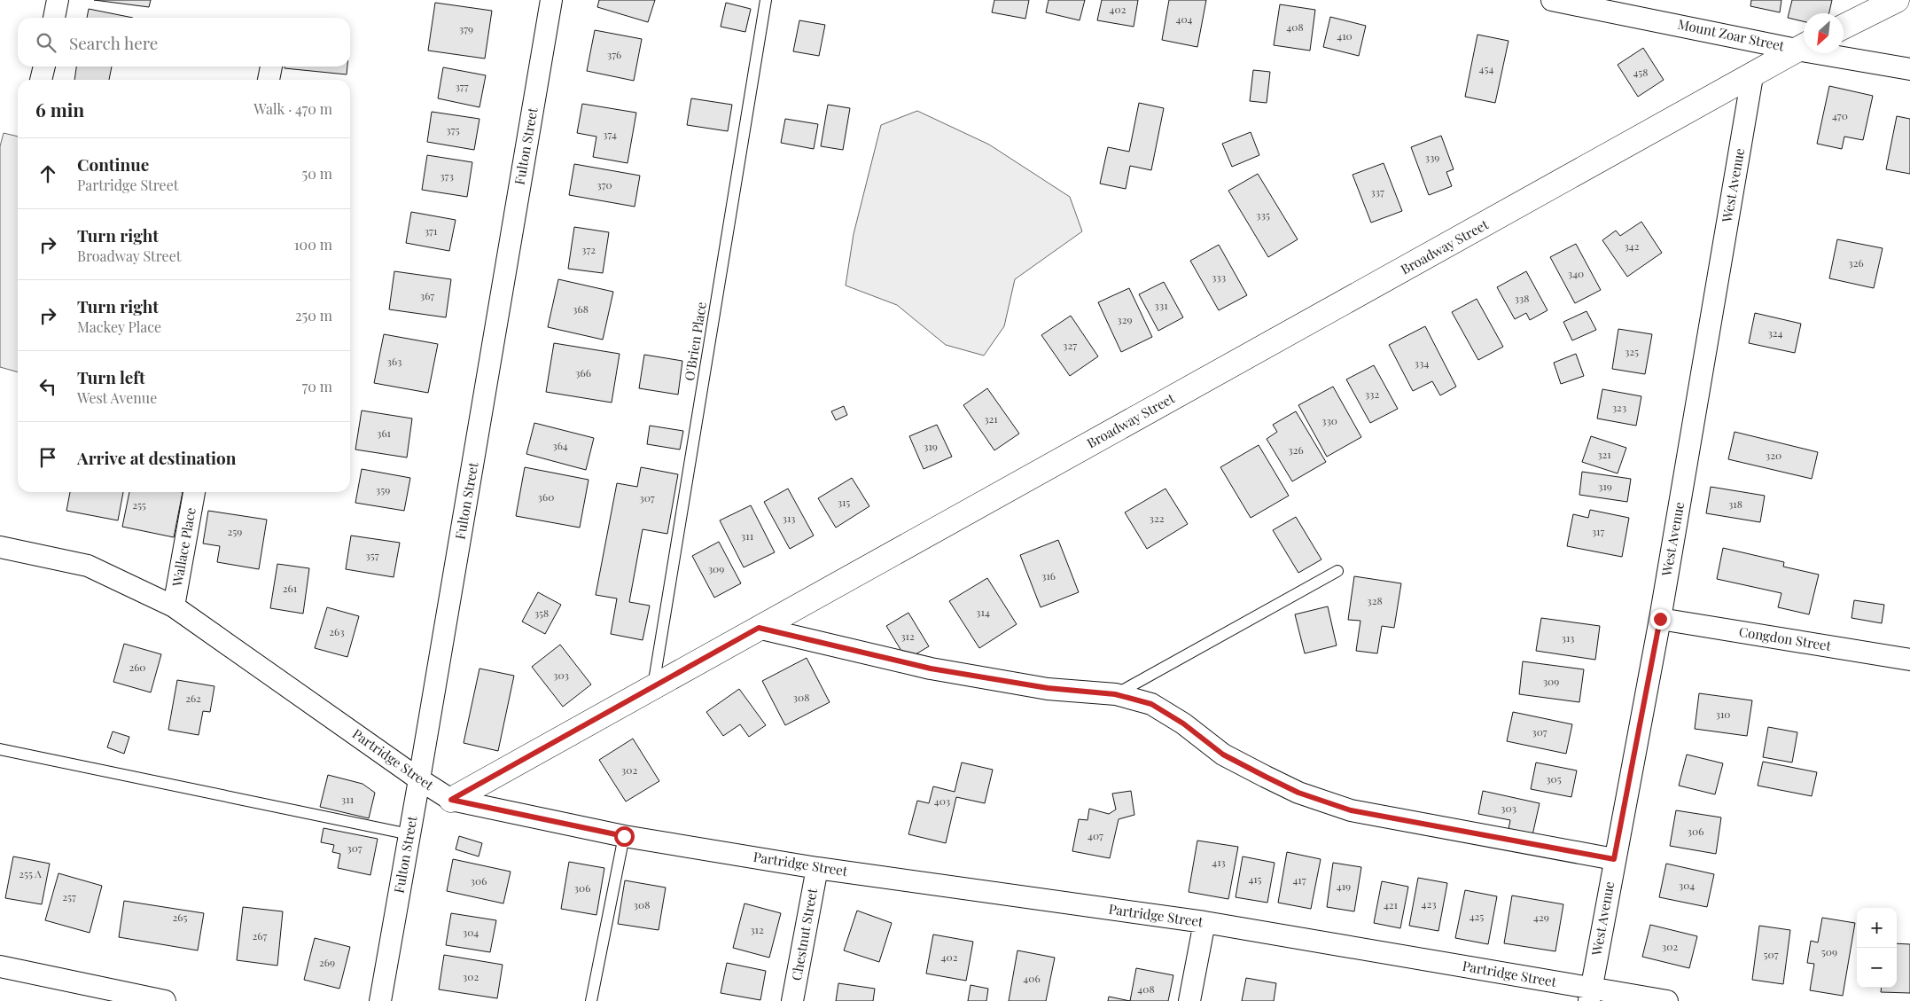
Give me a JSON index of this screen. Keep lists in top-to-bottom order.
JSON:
{
  "streets": {
    "street": [
      "Mount Zoar Street",
      "Fulton Street",
      "West Avenue",
      "Broadway Street",
      "Wallace Place",
      "Congdon Street",
      "Partridge Street",
      "Chestnut Street"
    ],
    "lane": ["O'Brien Place"]
  },
  "crossings": [
    ["Mount Zoar Street", "Broadway Street"],
    ["Fulton Street", "Partridge Street"],
    ["West Avenue", "Broadway Street"],
    ["West Avenue", "Congdon Street"],
    ["West Avenue", "Partridge Street"],
    ["Broadway Street", "O'Brien Place"],
    ["Broadway Street", "Partridge Street"],
    ["Wallace Place", "Partridge Street"],
    ["Partridge Street", "Chestnut Street"]
  ],
  "house_numbers": [
    "402",
    "404",
    "408",
    "379",
    "410",
    "376",
    "454",
    "458",
    "377",
    "470",
    "375",
    "374",
    "339",
    "373",
    "370",
    "337",
    "335",
    "371",
    "342",
    "372",
    "326",
    "340",
    "333",
    "367",
    "338",
    "331",
    "368",
    "329",
    "324",
    "327",
    "325",
    "363",
    "334",
    "366",
    "332",
    "323",
    "321",
    "330",
    "361",
    "364",
    "319",
    "326",
    "321",
    "320",
    "319",
    "359",
    "360",
    "307",
    "315",
    "318",
    "255",
    "313",
    "322",
    "259",
    "317",
    "311",
    "357",
    "309",
    "316",
    "261",
    "328",
    "314",
    "358",
    "263",
    "312",
    "313",
    "260",
    "303",
    "309",
    "308",
    "262",
    "310",
    "307",
    "302",
    "305",
    "311",
    "403",
    "303",
    "306",
    "407",
    "307",
    "413",
    "255 A",
    "415",
    "417",
    "306",
    "304",
    "419",
    "306",
    "257",
    "423",
    "308",
    "421",
    "425",
    "265",
    "429",
    "312",
    "304",
    "267",
    "302",
    "509",
    "507",
    "402",
    "269",
    "302",
    "406",
    "408"
  ],
  "north": "bottom left",
  "page": {
    "search": "Search here",
    "heading": ["6 min", "Walk · 470 m"],
    "list": [
      ["Continue", "Partridge Street", "50 m"],
      ["Turn right", "Broadway Street", "100 m"],
      ["Turn right", "Mackey Place", "250 m"],
      ["Turn left", "West Avenue", "70 m"],
      "Arrive at destination"
    ],
    "map_buttons": ["+", "−"]
  }
}
